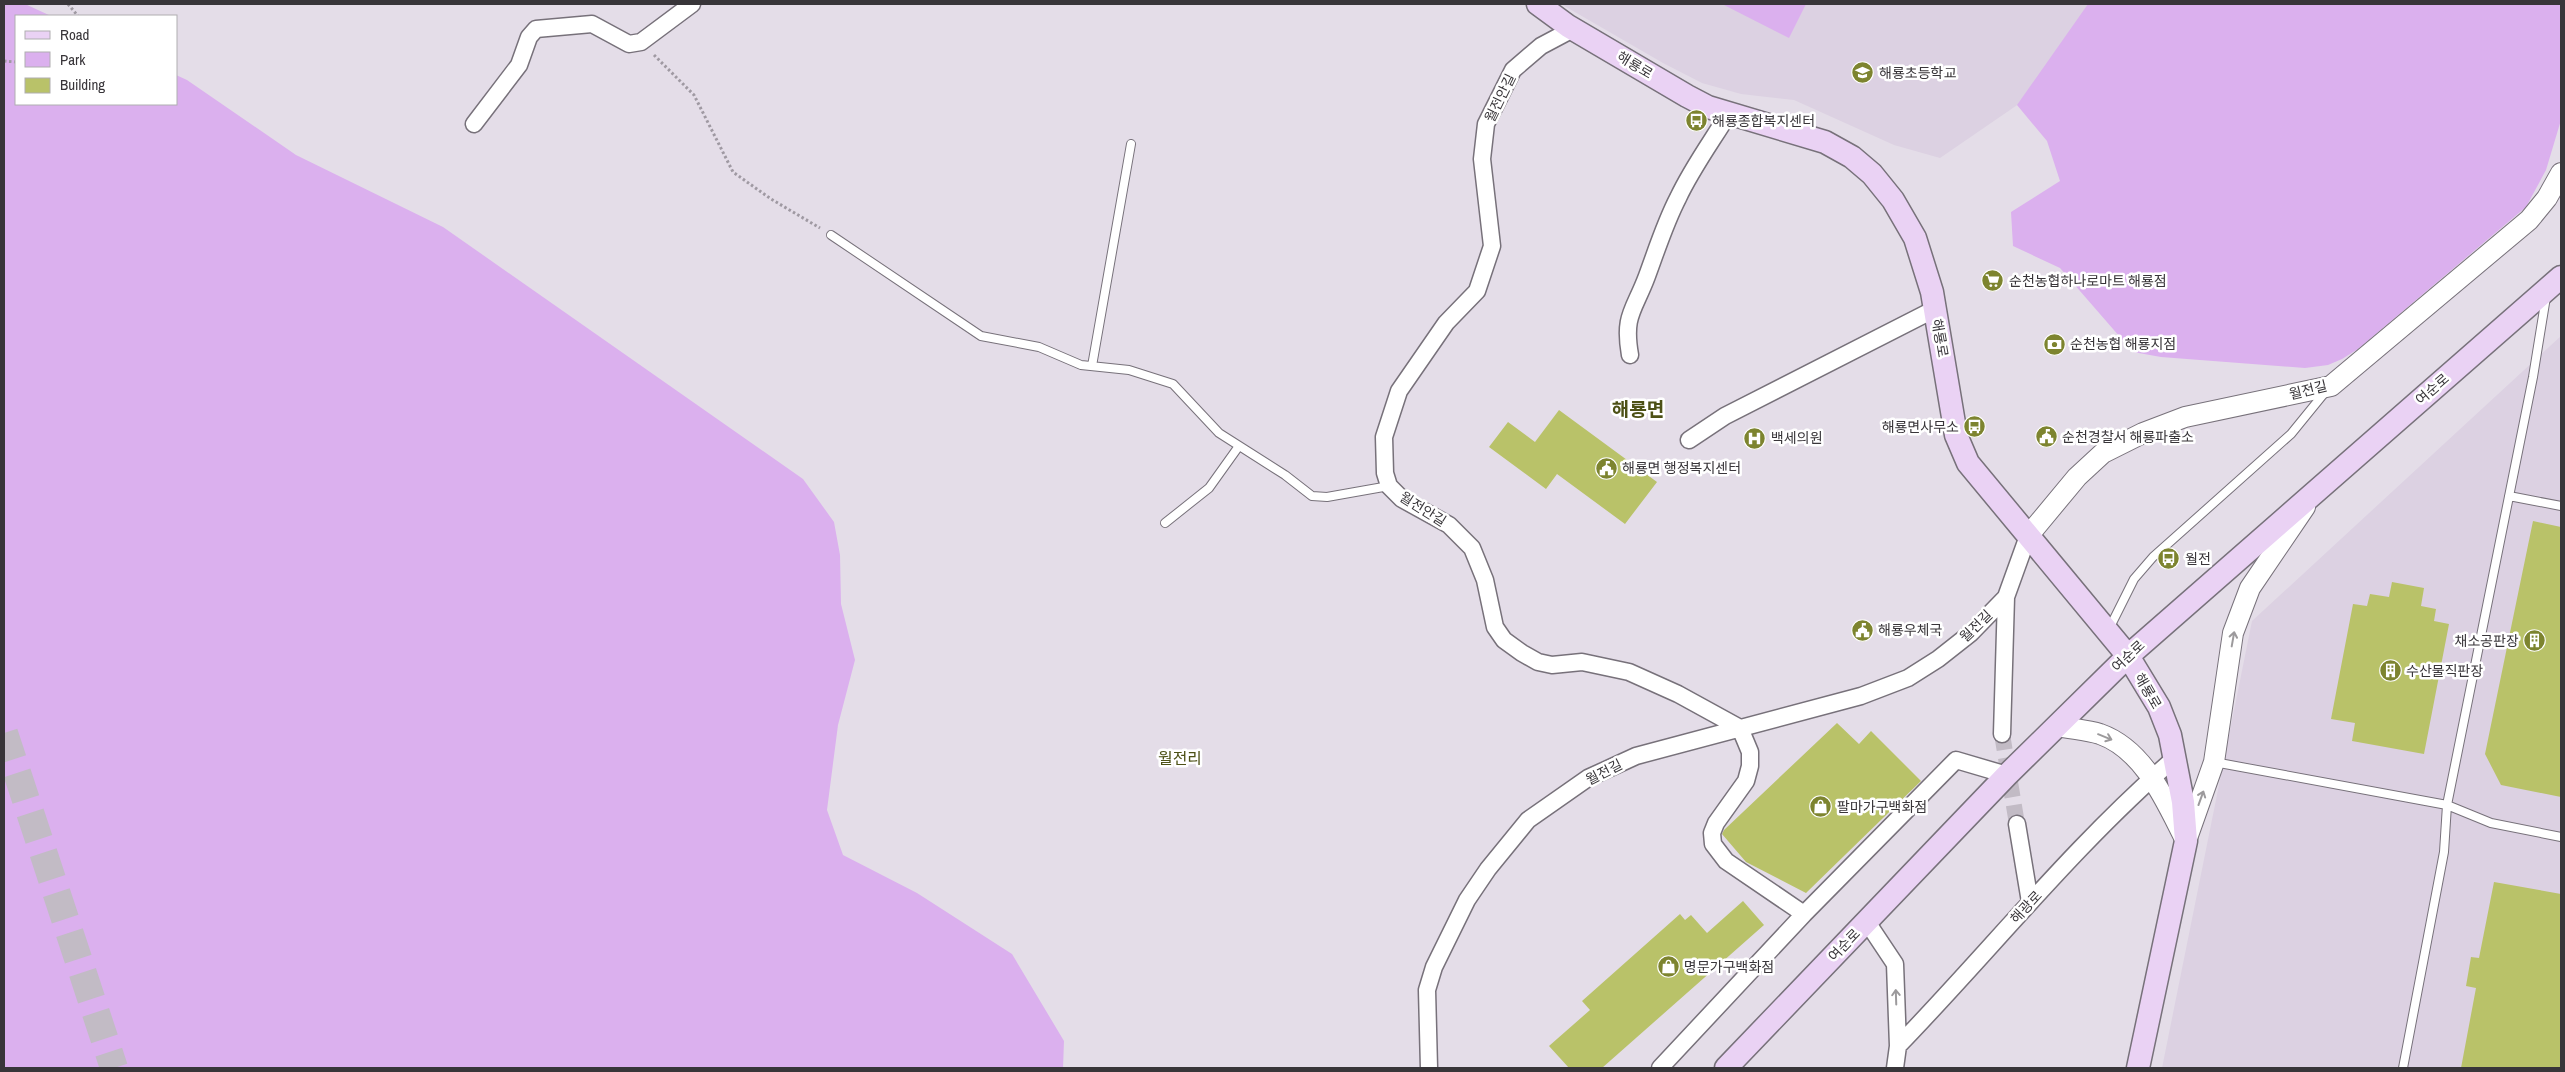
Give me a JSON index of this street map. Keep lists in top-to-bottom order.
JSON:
{
  "streets": {
    "main road": ["해룡로", "여순로"],
    "street": ["월전안길", "월전길", "해광로"]
  },
  "crossings": [
    ["해룡로", "월전안길"],
    ["해룡로", "여순로"],
    ["해룡로", "월전길"],
    ["해룡로", "해광로"],
    ["월전안길", "월전길"]
  ],
  "districts": ["해룡면", "월전리"],
  "places": {
    "school or university": ["해룡초등학교"],
    "bus stop": ["해룡종합복지센터", "해룡면사무소", "월전"],
    "supermarket": ["순천농협하나로마트 해룡점"],
    "bank": ["순천농협 해룡지점"],
    "public building": ["순천경찰서 해룡파출소", "해룡면 행정복지센터", "해룡우체국"],
    "hospital": ["백세의원"],
    "building": ["채소공판장", "수산물직판장"],
    "shop": ["팔마가구백화점", "명문가구백화점"]
  },
  "legend": ["Road", "Park", "Building"]
}
